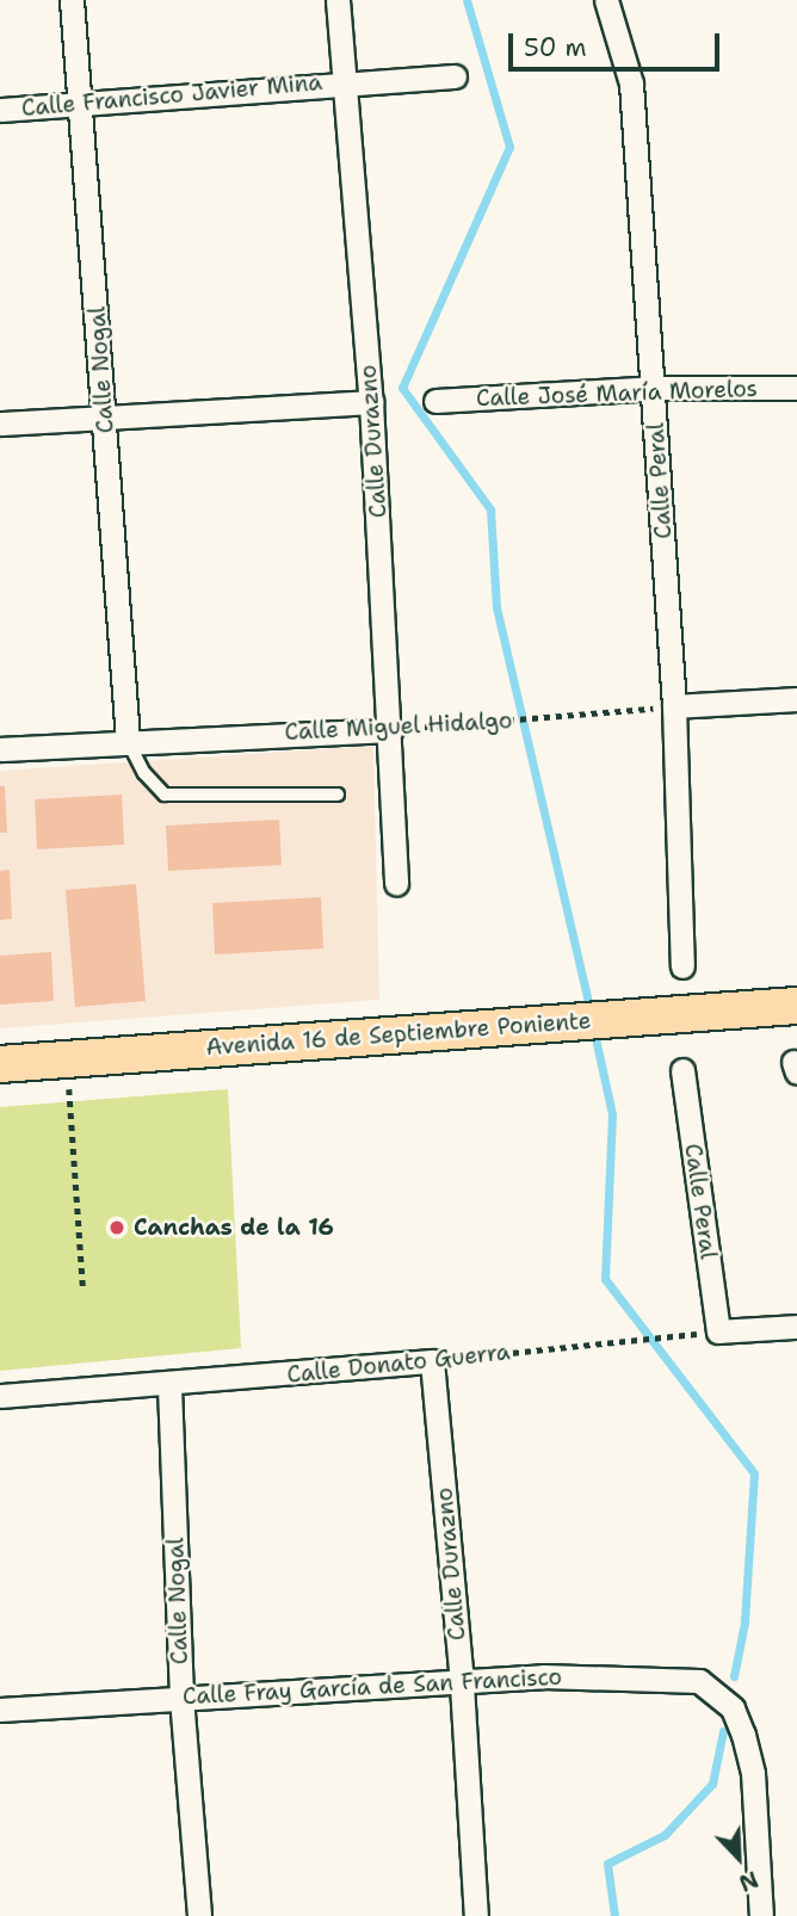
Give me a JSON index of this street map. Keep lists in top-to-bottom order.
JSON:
{
  "streets": {
    "main road": ["Avenida 16 de Septiembre Poniente"],
    "street": [
      "Calle Francisco Javier Mina",
      "Calle Nogal",
      "Calle José María Morelos",
      "Calle Durazno",
      "Calle Peral",
      "Calle Miguel Hidalgo",
      "Calle Donato Guerra",
      "Calle Fray García de San Francisco"
    ]
  },
  "crossings": [
    ["Calle Francisco Javier Mina", "Calle Nogal"],
    ["Calle Francisco Javier Mina", "Calle Durazno"],
    ["Calle Nogal", "Calle Miguel Hidalgo"],
    ["Calle Nogal", "Calle Donato Guerra"],
    ["Calle Nogal", "Calle Fray García de San Francisco"],
    ["Calle José María Morelos", "Calle Peral"],
    ["Calle Durazno", "Calle Miguel Hidalgo"],
    ["Calle Durazno", "Calle Donato Guerra"],
    ["Calle Durazno", "Calle Fray García de San Francisco"],
    ["Calle Peral", "Calle Miguel Hidalgo"],
    ["Calle Peral", "Calle Donato Guerra"]
  ],
  "places": ["Canchas de la 16"],
  "scale_bar": "50 m",
  "north": "bottom right"
}
